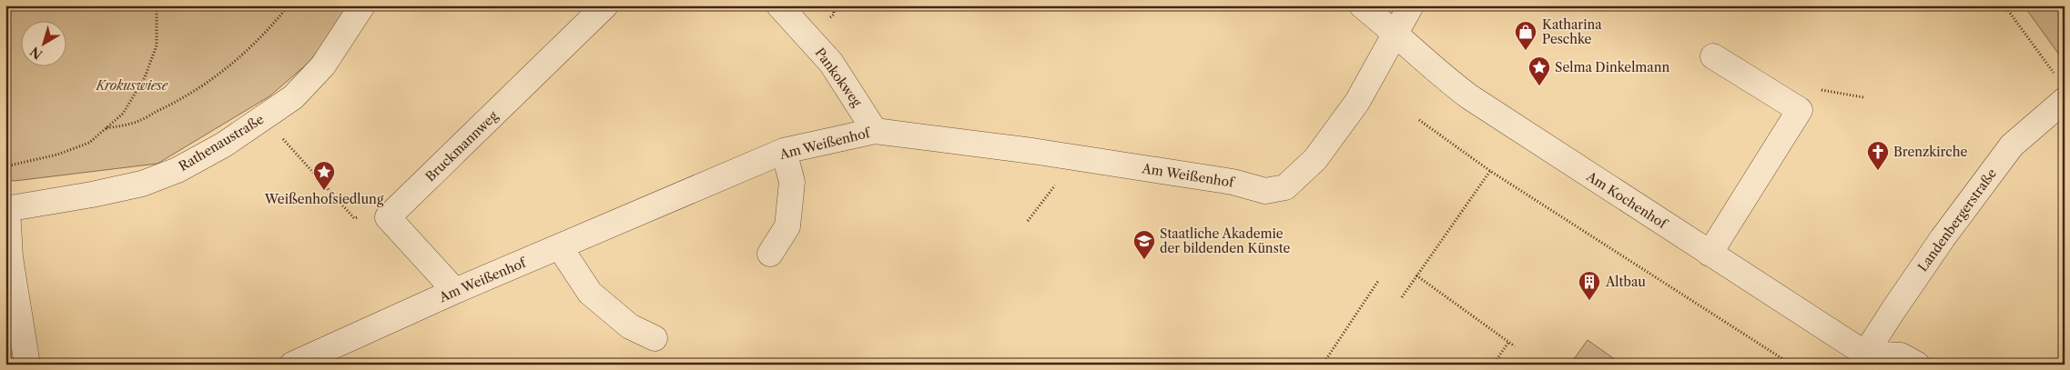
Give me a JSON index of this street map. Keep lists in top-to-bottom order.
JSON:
{
  "streets": {
    "street": [
      "Pankokweg",
      "Rathenaustraße",
      "Am Weißenhof",
      "Bruckmannweg",
      "Am Kochenhof",
      "Landenbergerstraße"
    ]
  },
  "crossings": [
    ["Pankokweg", "Am Weißenhof"],
    ["Am Weißenhof", "Bruckmannweg"],
    ["Am Weißenhof", "Am Kochenhof"],
    ["Am Kochenhof", "Landenbergerstraße"]
  ],
  "parks": ["Krokuswiese"],
  "places": {
    "shop": ["Katharina Peschke"],
    "place": ["Selma Dinkelmann", "Weißenhofsiedlung"],
    "church": ["Brenzkirche"],
    "school or university": ["Staatliche Akademie der bildenden Künste"],
    "building": ["Altbau"]
  },
  "north": "bottom left"
}
